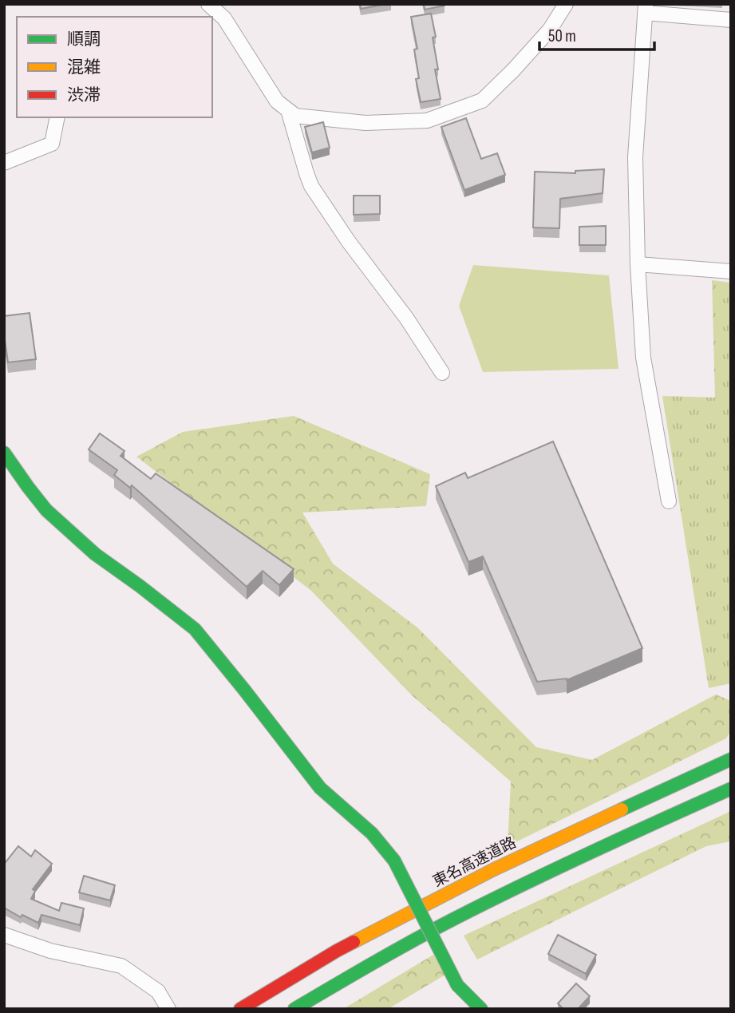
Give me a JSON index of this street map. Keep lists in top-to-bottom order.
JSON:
{
  "streets": {
    "main road": ["東名高速道路"]
  },
  "legend": ["順調", "混雑", "渋滞"],
  "scale_bar": "50 m"
}
